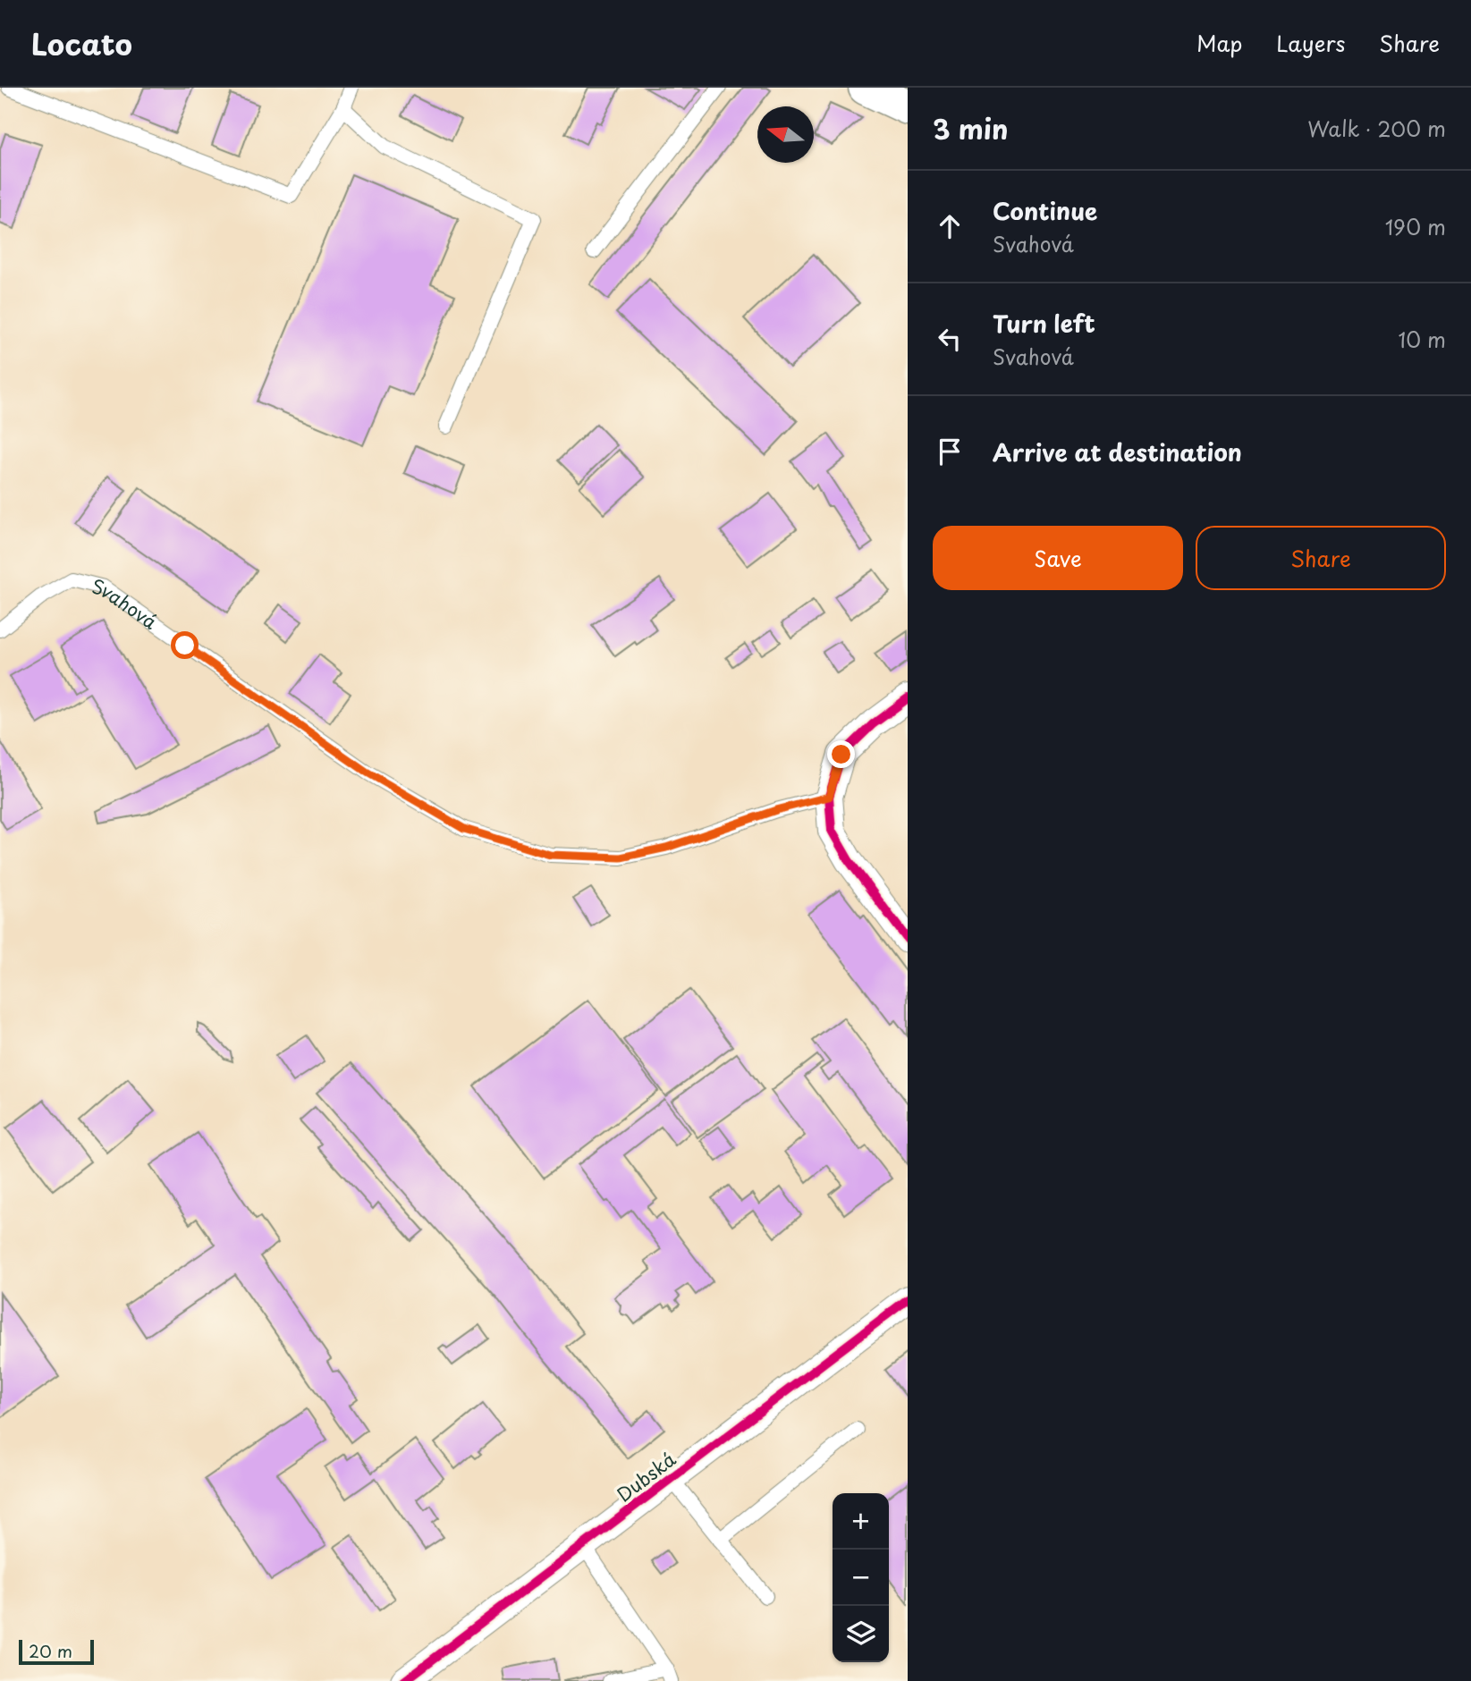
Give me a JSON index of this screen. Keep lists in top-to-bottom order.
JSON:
{
  "streets": {
    "street": ["Dubská"],
    "lane": ["Svahová"]
  },
  "scale_bar": "20 m",
  "north": "left",
  "page": {
    "header": "Locato",
    "nav": ["Map", "Layers", "Share"],
    "heading": ["3 min", "Walk · 200 m"],
    "list": [
      ["Continue", "Svahová", "190 m"],
      ["Turn left", "Svahová", "10 m"],
      "Arrive at destination"
    ],
    "buttons": ["Save", "Share"],
    "map_buttons": ["+", "−"],
    "scale": "20 m"
  }
}
